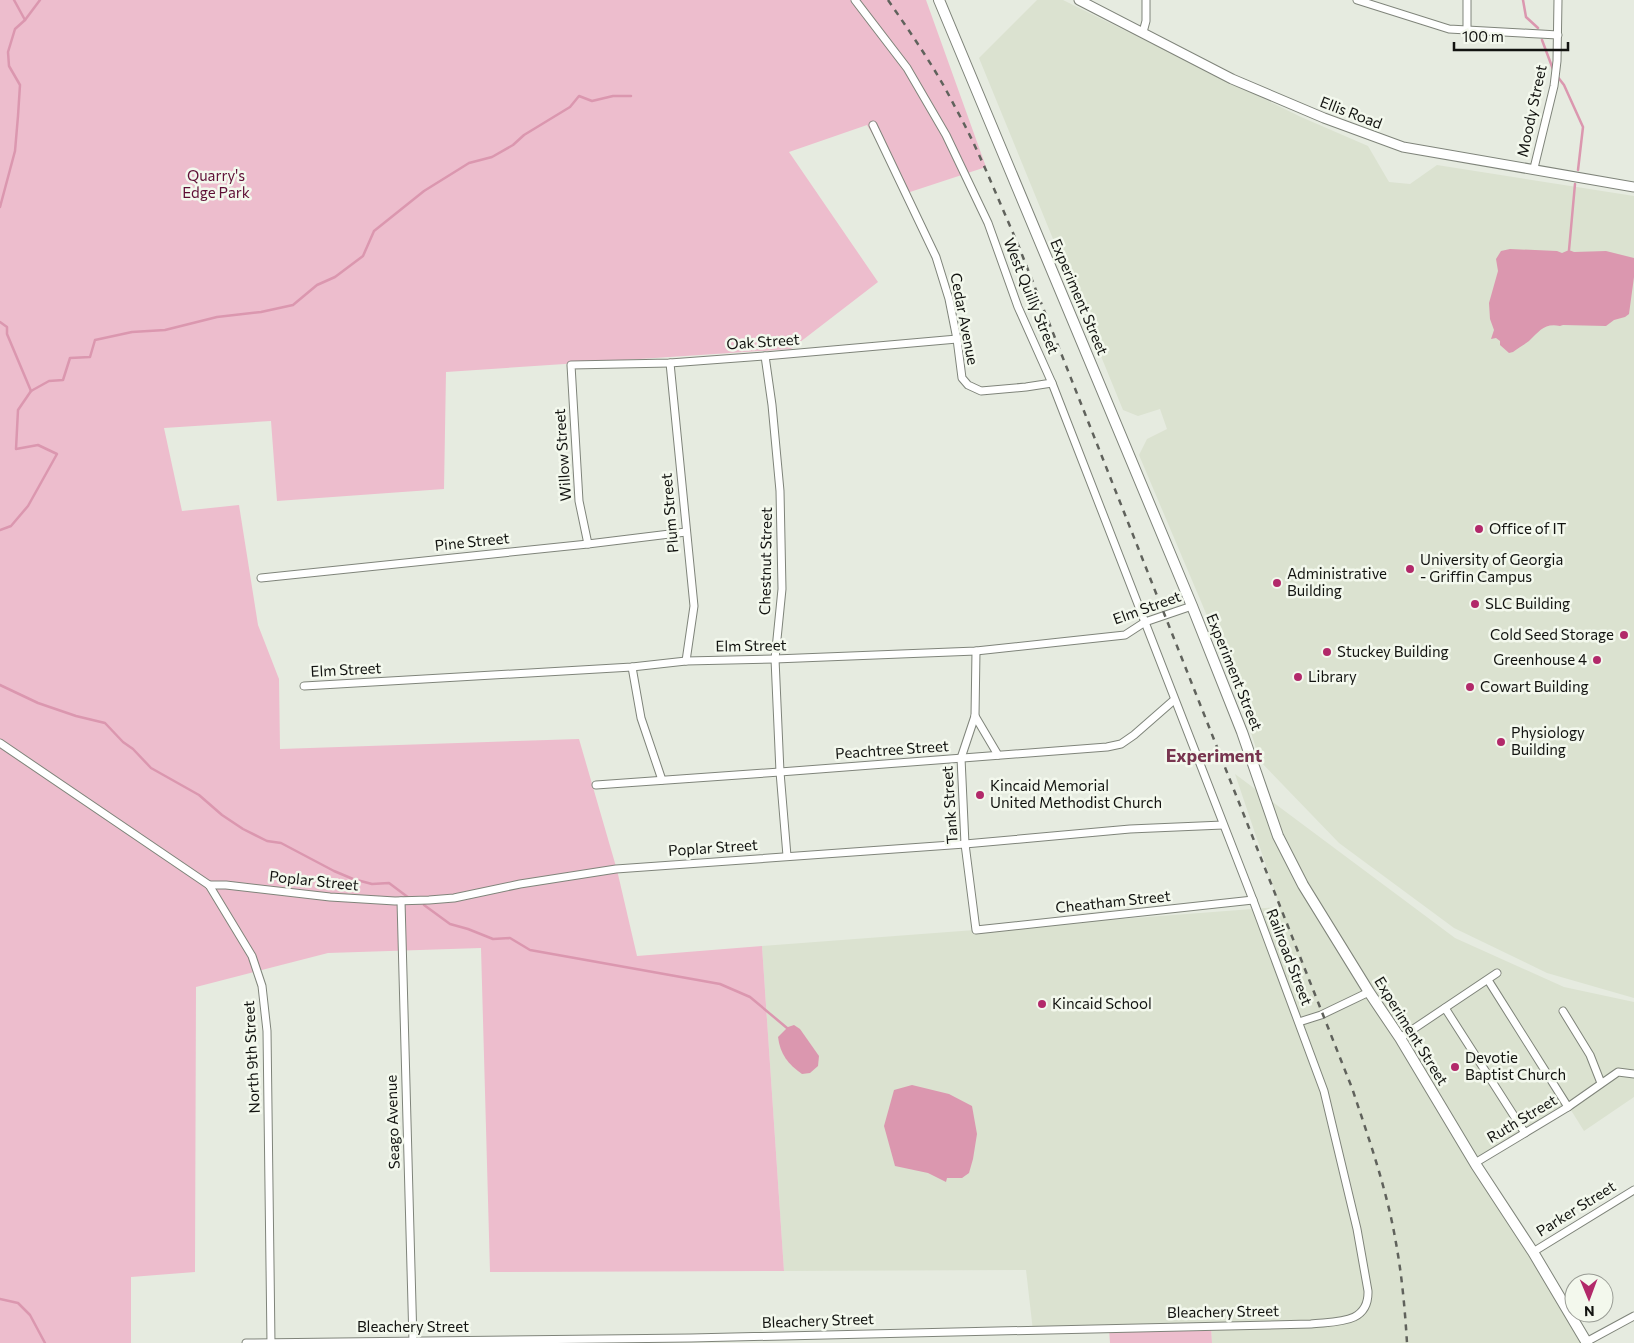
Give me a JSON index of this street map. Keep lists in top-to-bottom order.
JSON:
{
  "streets": {
    "main road": ["Experiment Street"],
    "street": [
      "Moody Street",
      "Ellis Road",
      "West Quilly Street",
      "Cedar Avenue",
      "Oak Street",
      "Willow Street",
      "Plum Street",
      "Pine Street",
      "Chestnut Street",
      "Elm Street",
      "Peachtree Street",
      "Tank Street",
      "Poplar Street",
      "Cheatham Street",
      "Railroad Street",
      "North 9th Street",
      "Ruth Street",
      "Seago Avenue",
      "Parker Street",
      "Bleachery Street"
    ]
  },
  "crossings": [
    ["Moody Street", "Ellis Road"],
    ["West Quilly Street", "Cedar Avenue"],
    ["West Quilly Street", "Elm Street"],
    ["West Quilly Street", "Railroad Street"],
    ["Experiment Street", "Elm Street"],
    ["Experiment Street", "Ruth Street"],
    ["Experiment Street", "Parker Street"],
    ["Cedar Avenue", "Oak Street"],
    ["Oak Street", "Willow Street"],
    ["Oak Street", "Plum Street"],
    ["Oak Street", "Chestnut Street"],
    ["Willow Street", "Pine Street"],
    ["Plum Street", "Pine Street"],
    ["Plum Street", "Elm Street"],
    ["Chestnut Street", "Elm Street"],
    ["Chestnut Street", "Peachtree Street"],
    ["Chestnut Street", "Poplar Street"],
    ["Elm Street", "Tank Street"],
    ["Elm Street", "Railroad Street"],
    ["Peachtree Street", "Tank Street"],
    ["Peachtree Street", "Railroad Street"],
    ["Tank Street", "Poplar Street"],
    ["Tank Street", "Cheatham Street"],
    ["Poplar Street", "Railroad Street"],
    ["Poplar Street", "North 9th Street"],
    ["Poplar Street", "Seago Avenue"],
    ["Cheatham Street", "Railroad Street"],
    ["Railroad Street", "Bleachery Street"],
    ["North 9th Street", "Bleachery Street"],
    ["Seago Avenue", "Bleachery Street"]
  ],
  "districts": ["Experiment"],
  "parks": ["Quarry's Edge Park"],
  "places": [
    "Office of IT",
    "University of Georgia - Griffin Campus",
    "Administrative Building",
    "SLC Building",
    "Cold Seed Storage",
    "Stuckey Building",
    "Greenhouse 4",
    "Library",
    "Cowart Building",
    "Physiology Building",
    "Kincaid Memorial United Methodist Church",
    "Kincaid School",
    "Devotie Baptist Church"
  ],
  "scale_bar": "100 m",
  "north": "bottom"
}
